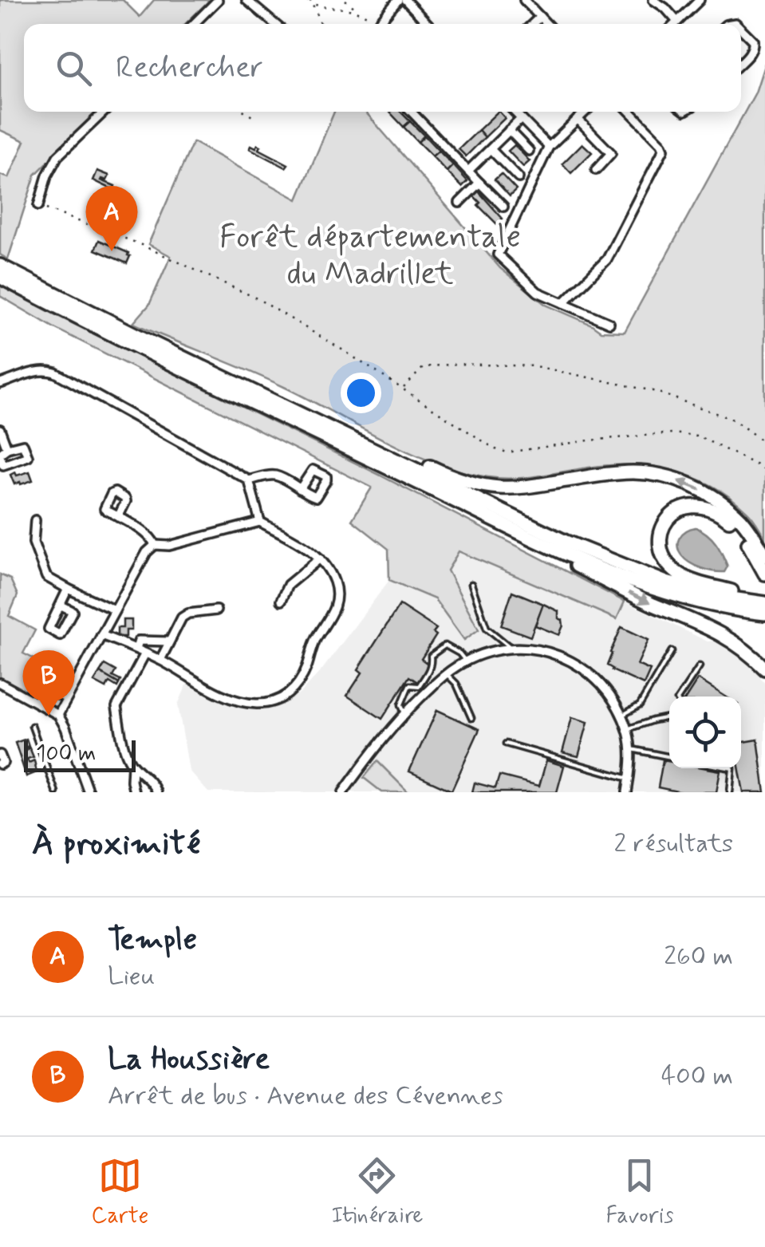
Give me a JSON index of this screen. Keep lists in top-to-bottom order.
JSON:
{
  "parks": ["Forêt départementale du Madrillet"],
  "scale_bar": "100 m",
  "page": {
    "search": "Rechercher",
    "pins": ["A", "B"],
    "scale": "100 m",
    "heading": ["À proximité", "2 résultats"],
    "list": [
      {
        "mark": "A",
        "name": "Temple",
        "note": "Lieu",
        "value": "260 m"
      },
      {
        "mark": "B",
        "name": "La Houssière",
        "note": "Arrêt de bus · Avenue des Cévennes",
        "value": "400 m"
      }
    ],
    "nav": ["Carte", "Itinéraire", "Favoris"]
  }
}
